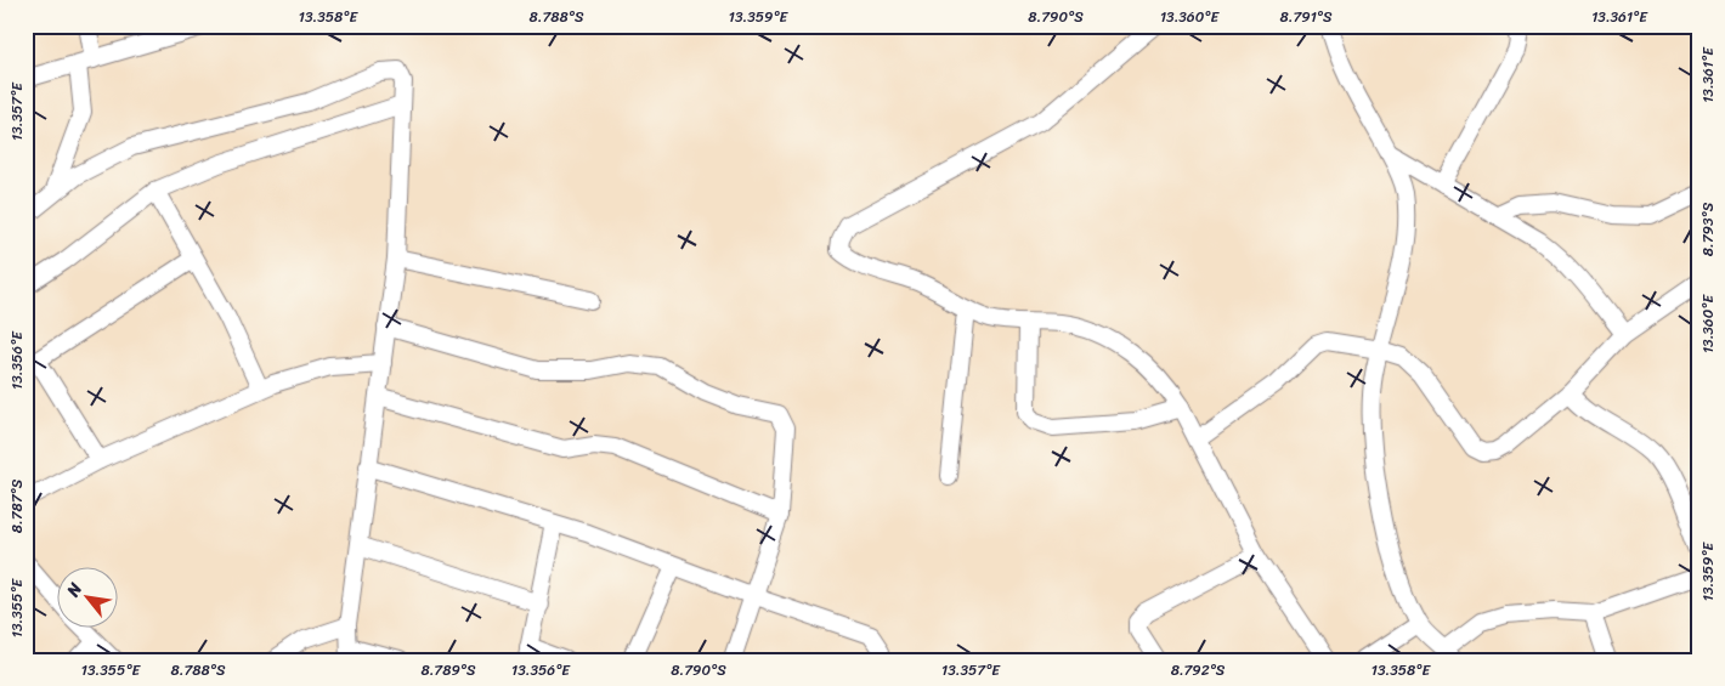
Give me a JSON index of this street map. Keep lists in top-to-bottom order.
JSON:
{
  "north": "top left",
  "coordinates": [
    "13.358°E",
    "8.788°S",
    "13.359°E",
    "8.790°S",
    "13.360°E",
    "8.791°S",
    "13.361°E",
    "13.357°E",
    "8.793°S",
    "13.356°E",
    "8.787°S",
    "13.355°E",
    "8.789°S",
    "8.792°S"
  ]
}
